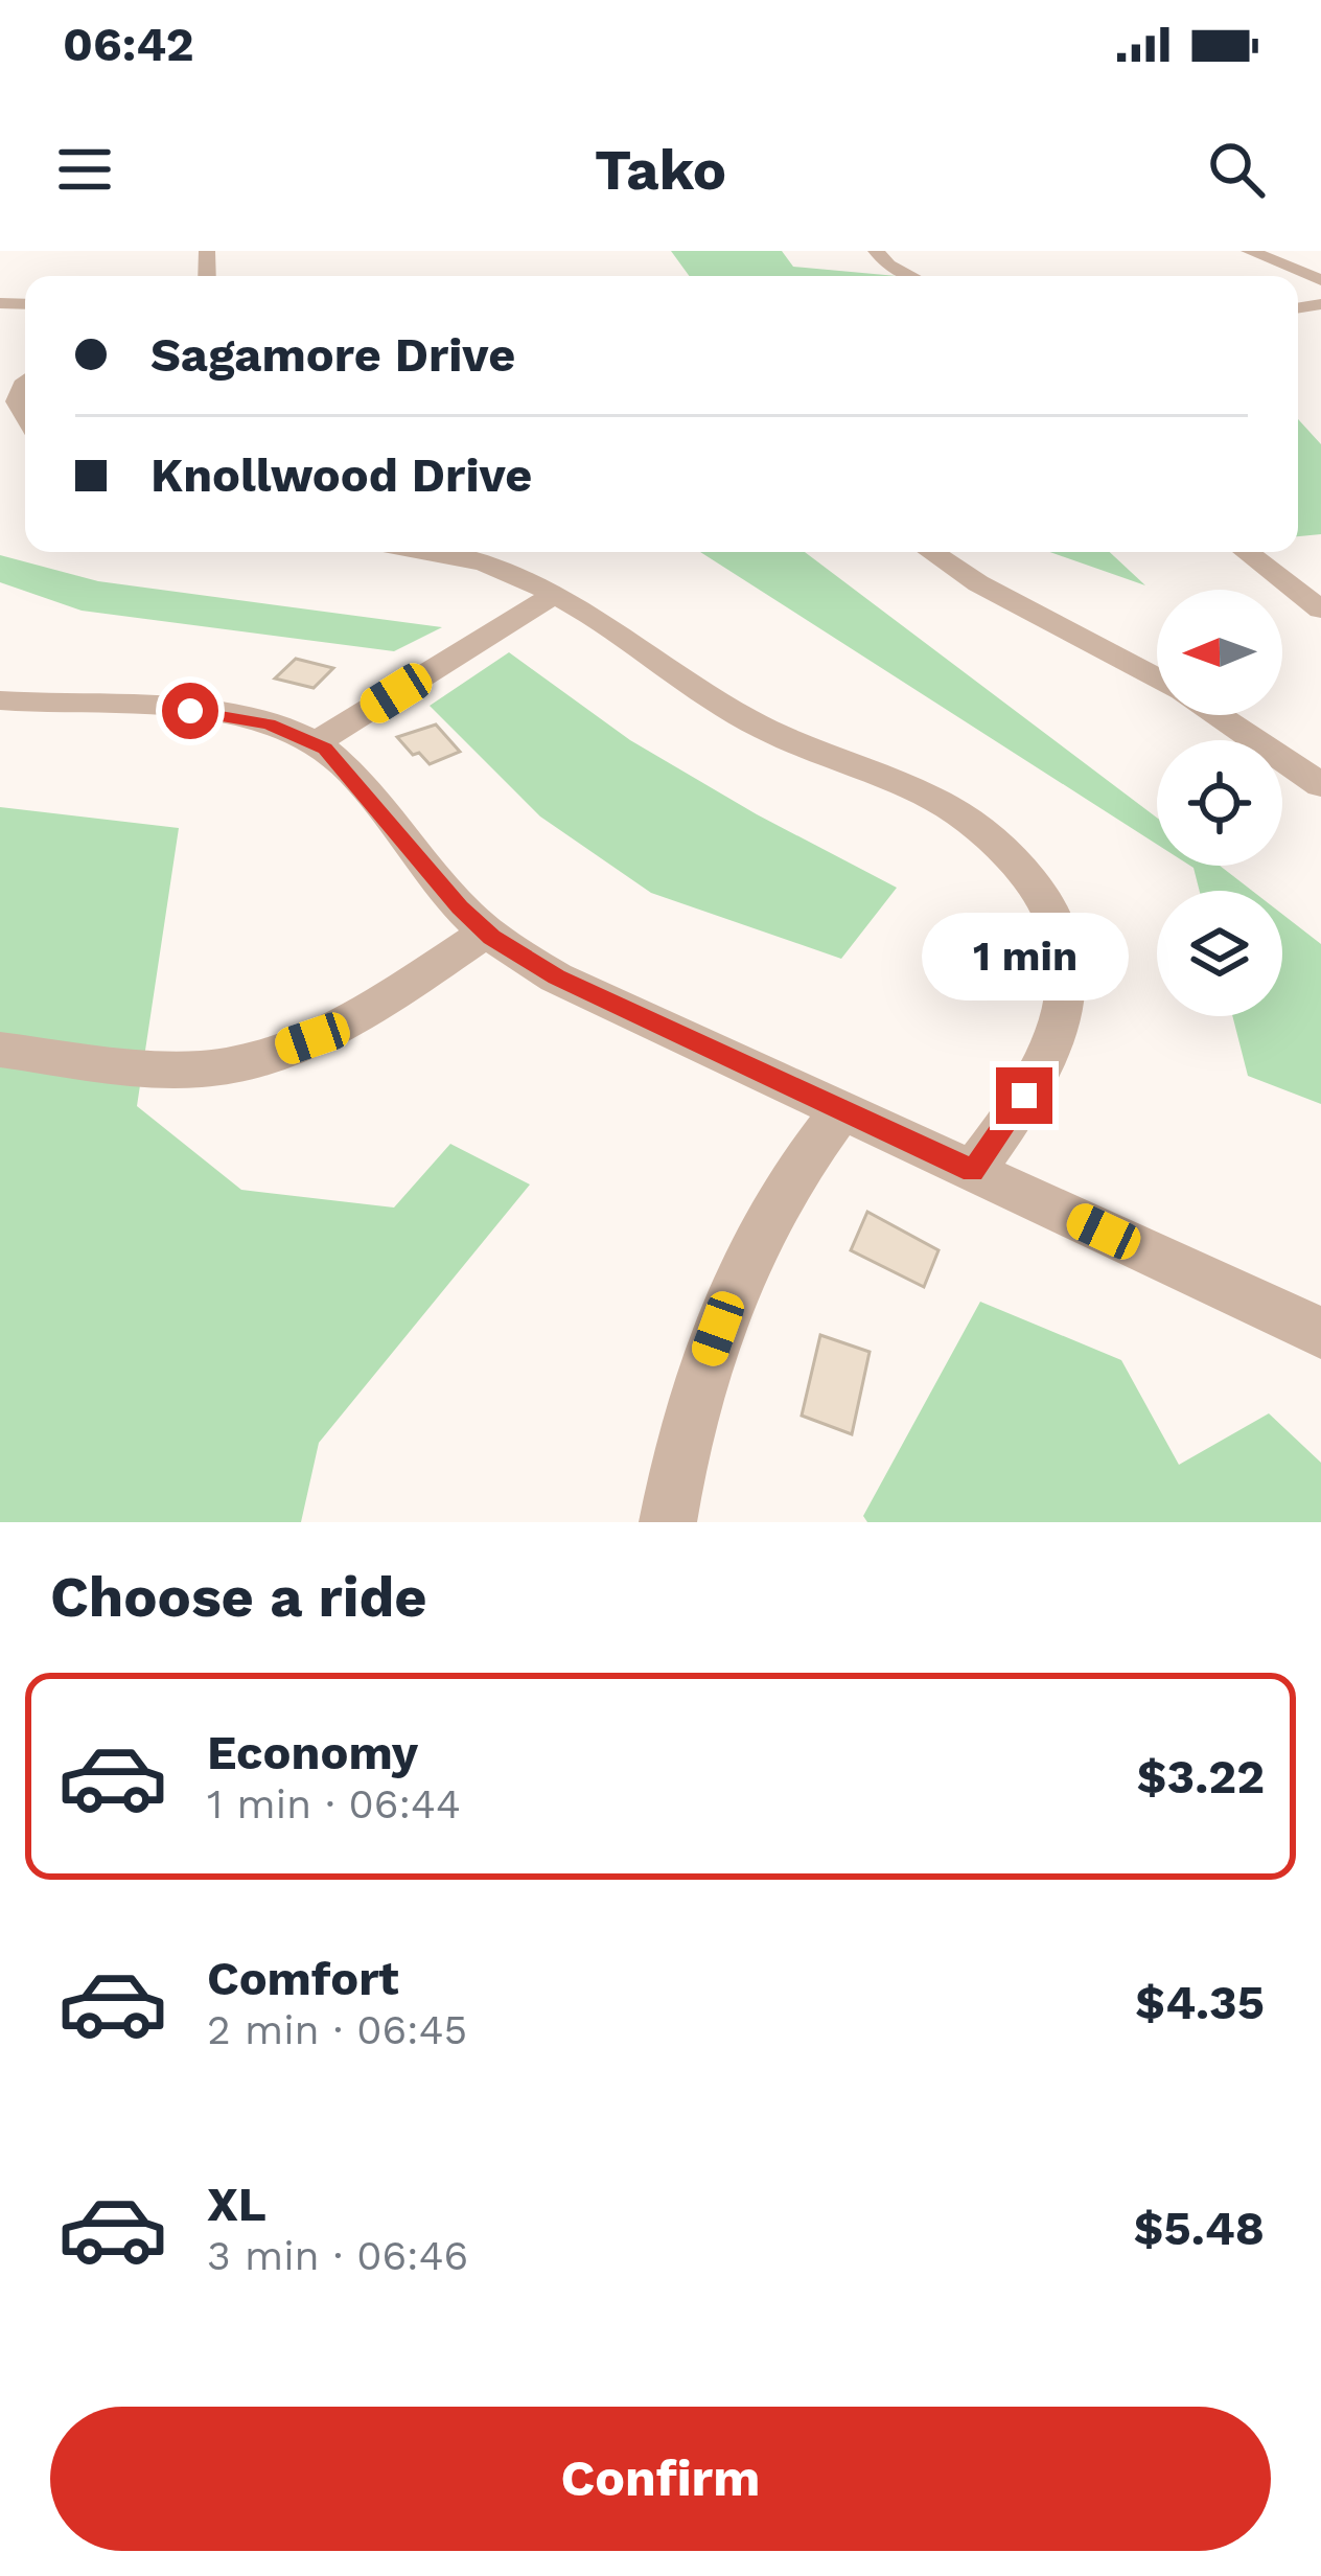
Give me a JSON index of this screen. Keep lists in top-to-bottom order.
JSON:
{
  "north": "left",
  "page": {
    "status": "06:42",
    "header": "Tako",
    "banner": ["Sagamore Drive", "Knollwood Drive"],
    "bubble": "1 min",
    "heading": "Choose a ride",
    "list": [
      {
        "name": "Economy",
        "note": "1 min · 06:44",
        "value": "$3.22"
      },
      {
        "name": "Comfort",
        "note": "2 min · 06:45",
        "value": "$4.35"
      },
      {
        "name": "XL",
        "note": "3 min · 06:46",
        "value": "$5.48"
      }
    ],
    "buttons": "Confirm"
  }
}
